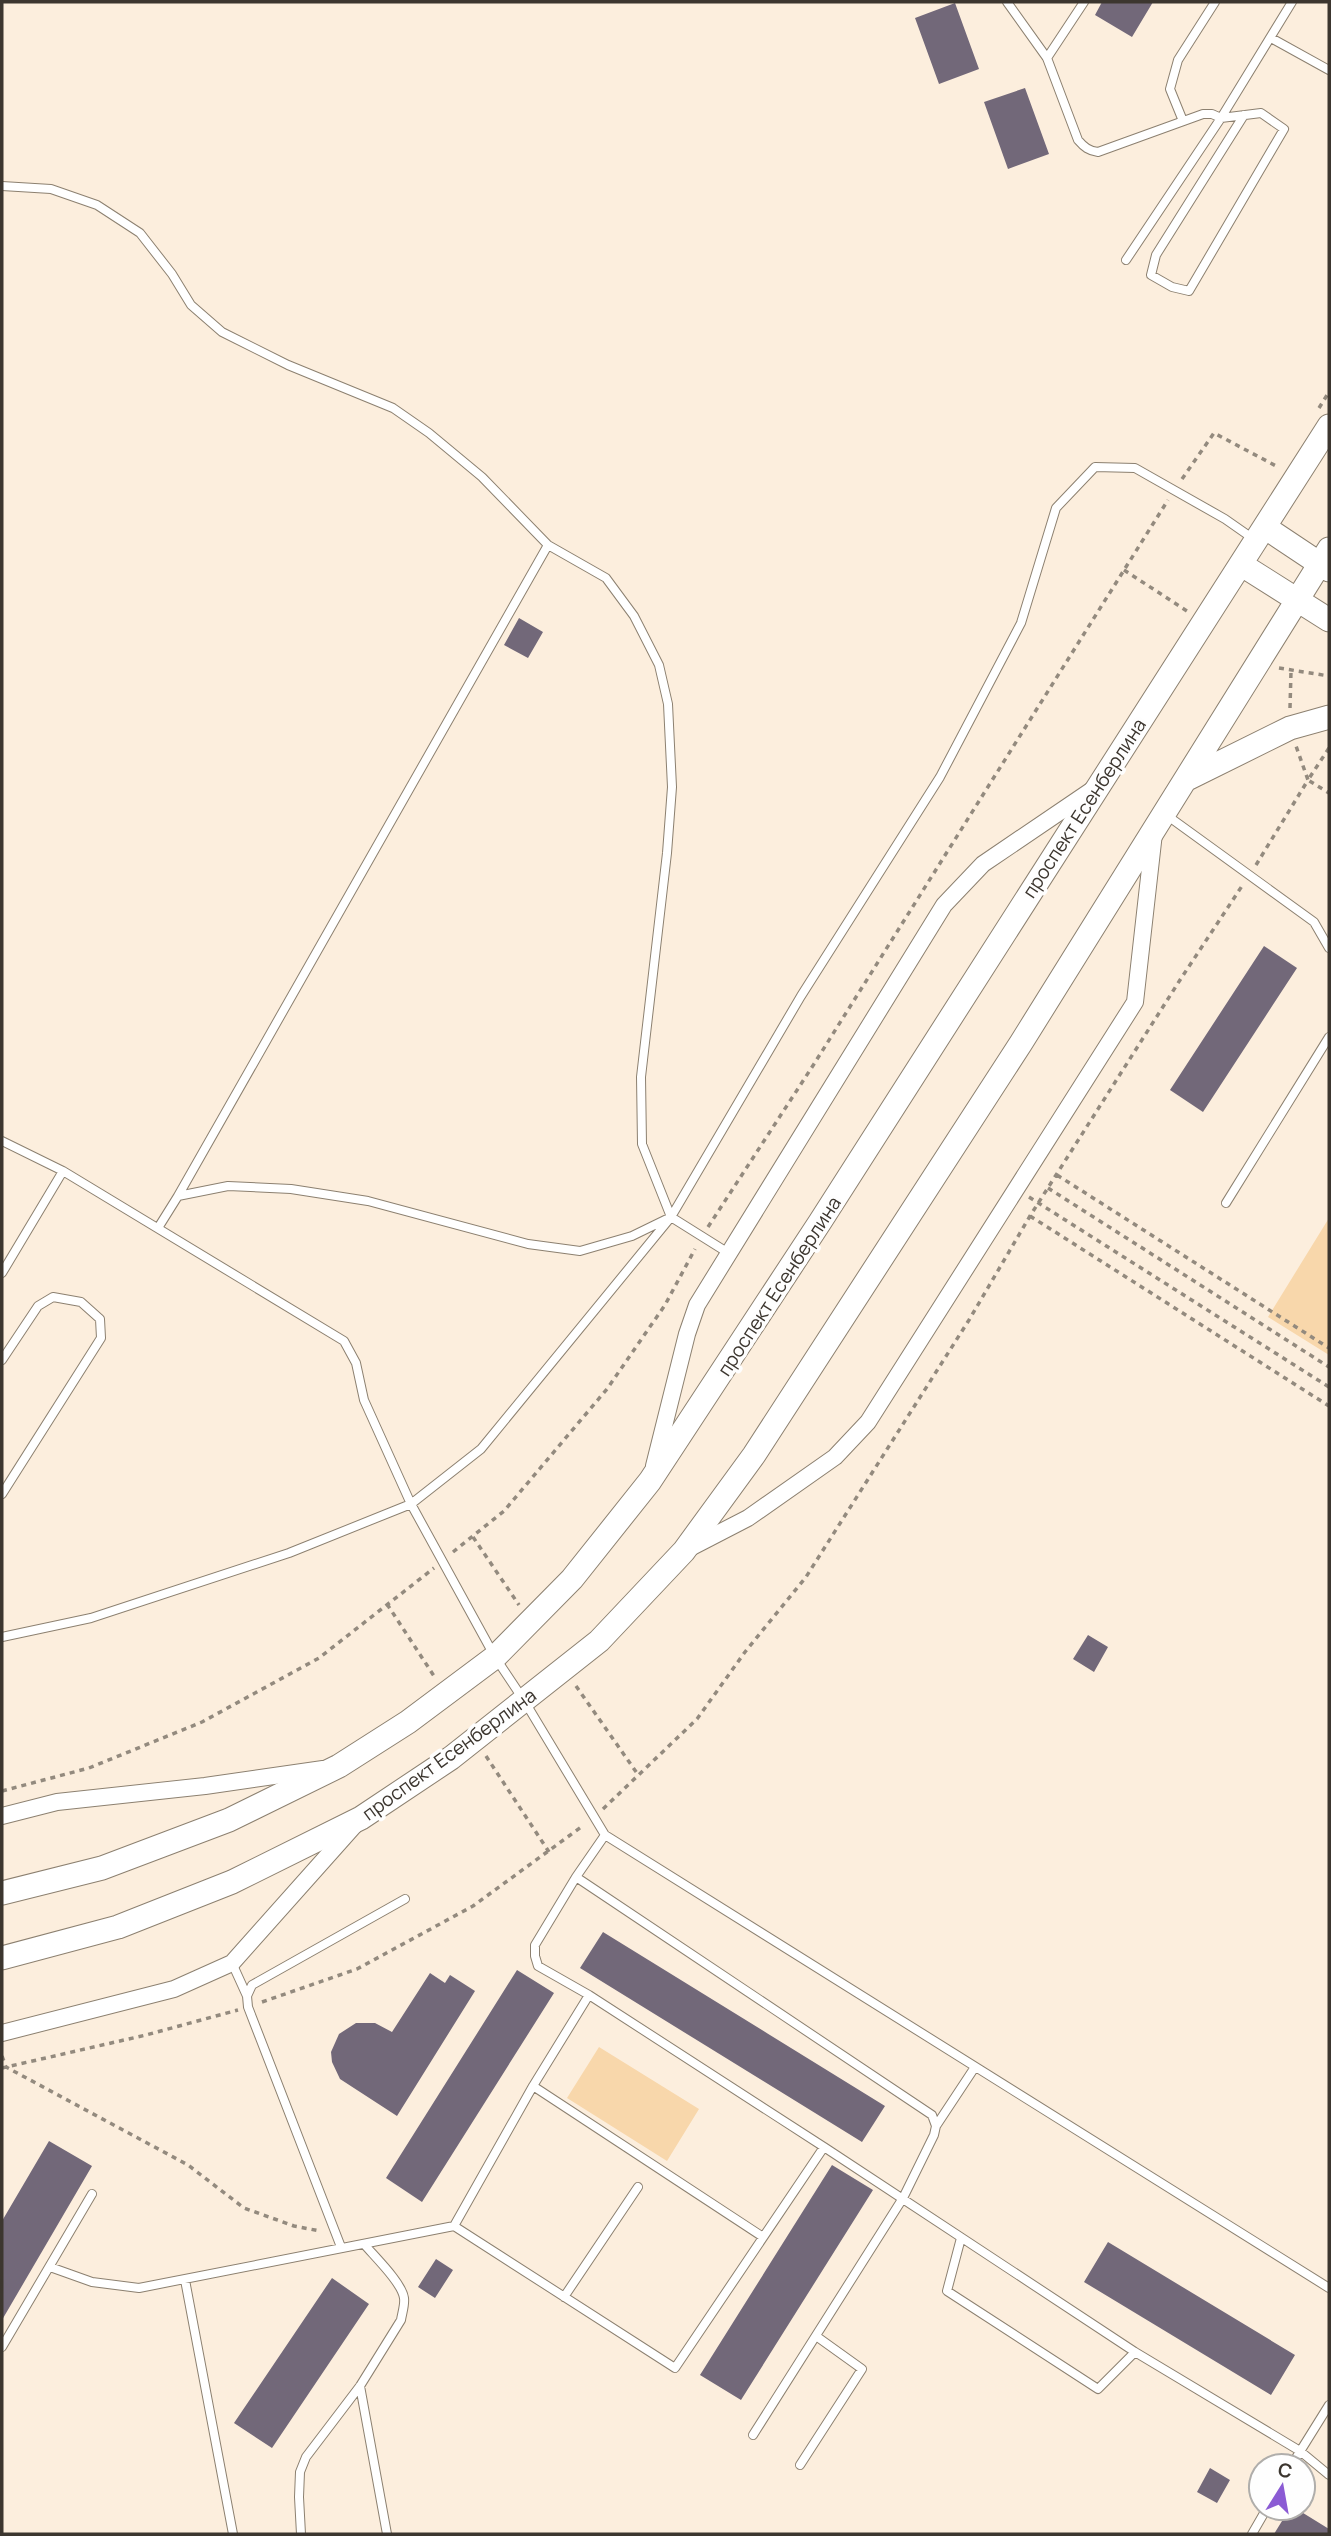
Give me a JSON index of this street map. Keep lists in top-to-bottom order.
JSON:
{
  "streets": {
    "street": ["проспект Есенберлина"]
  },
  "north": "top"
}
